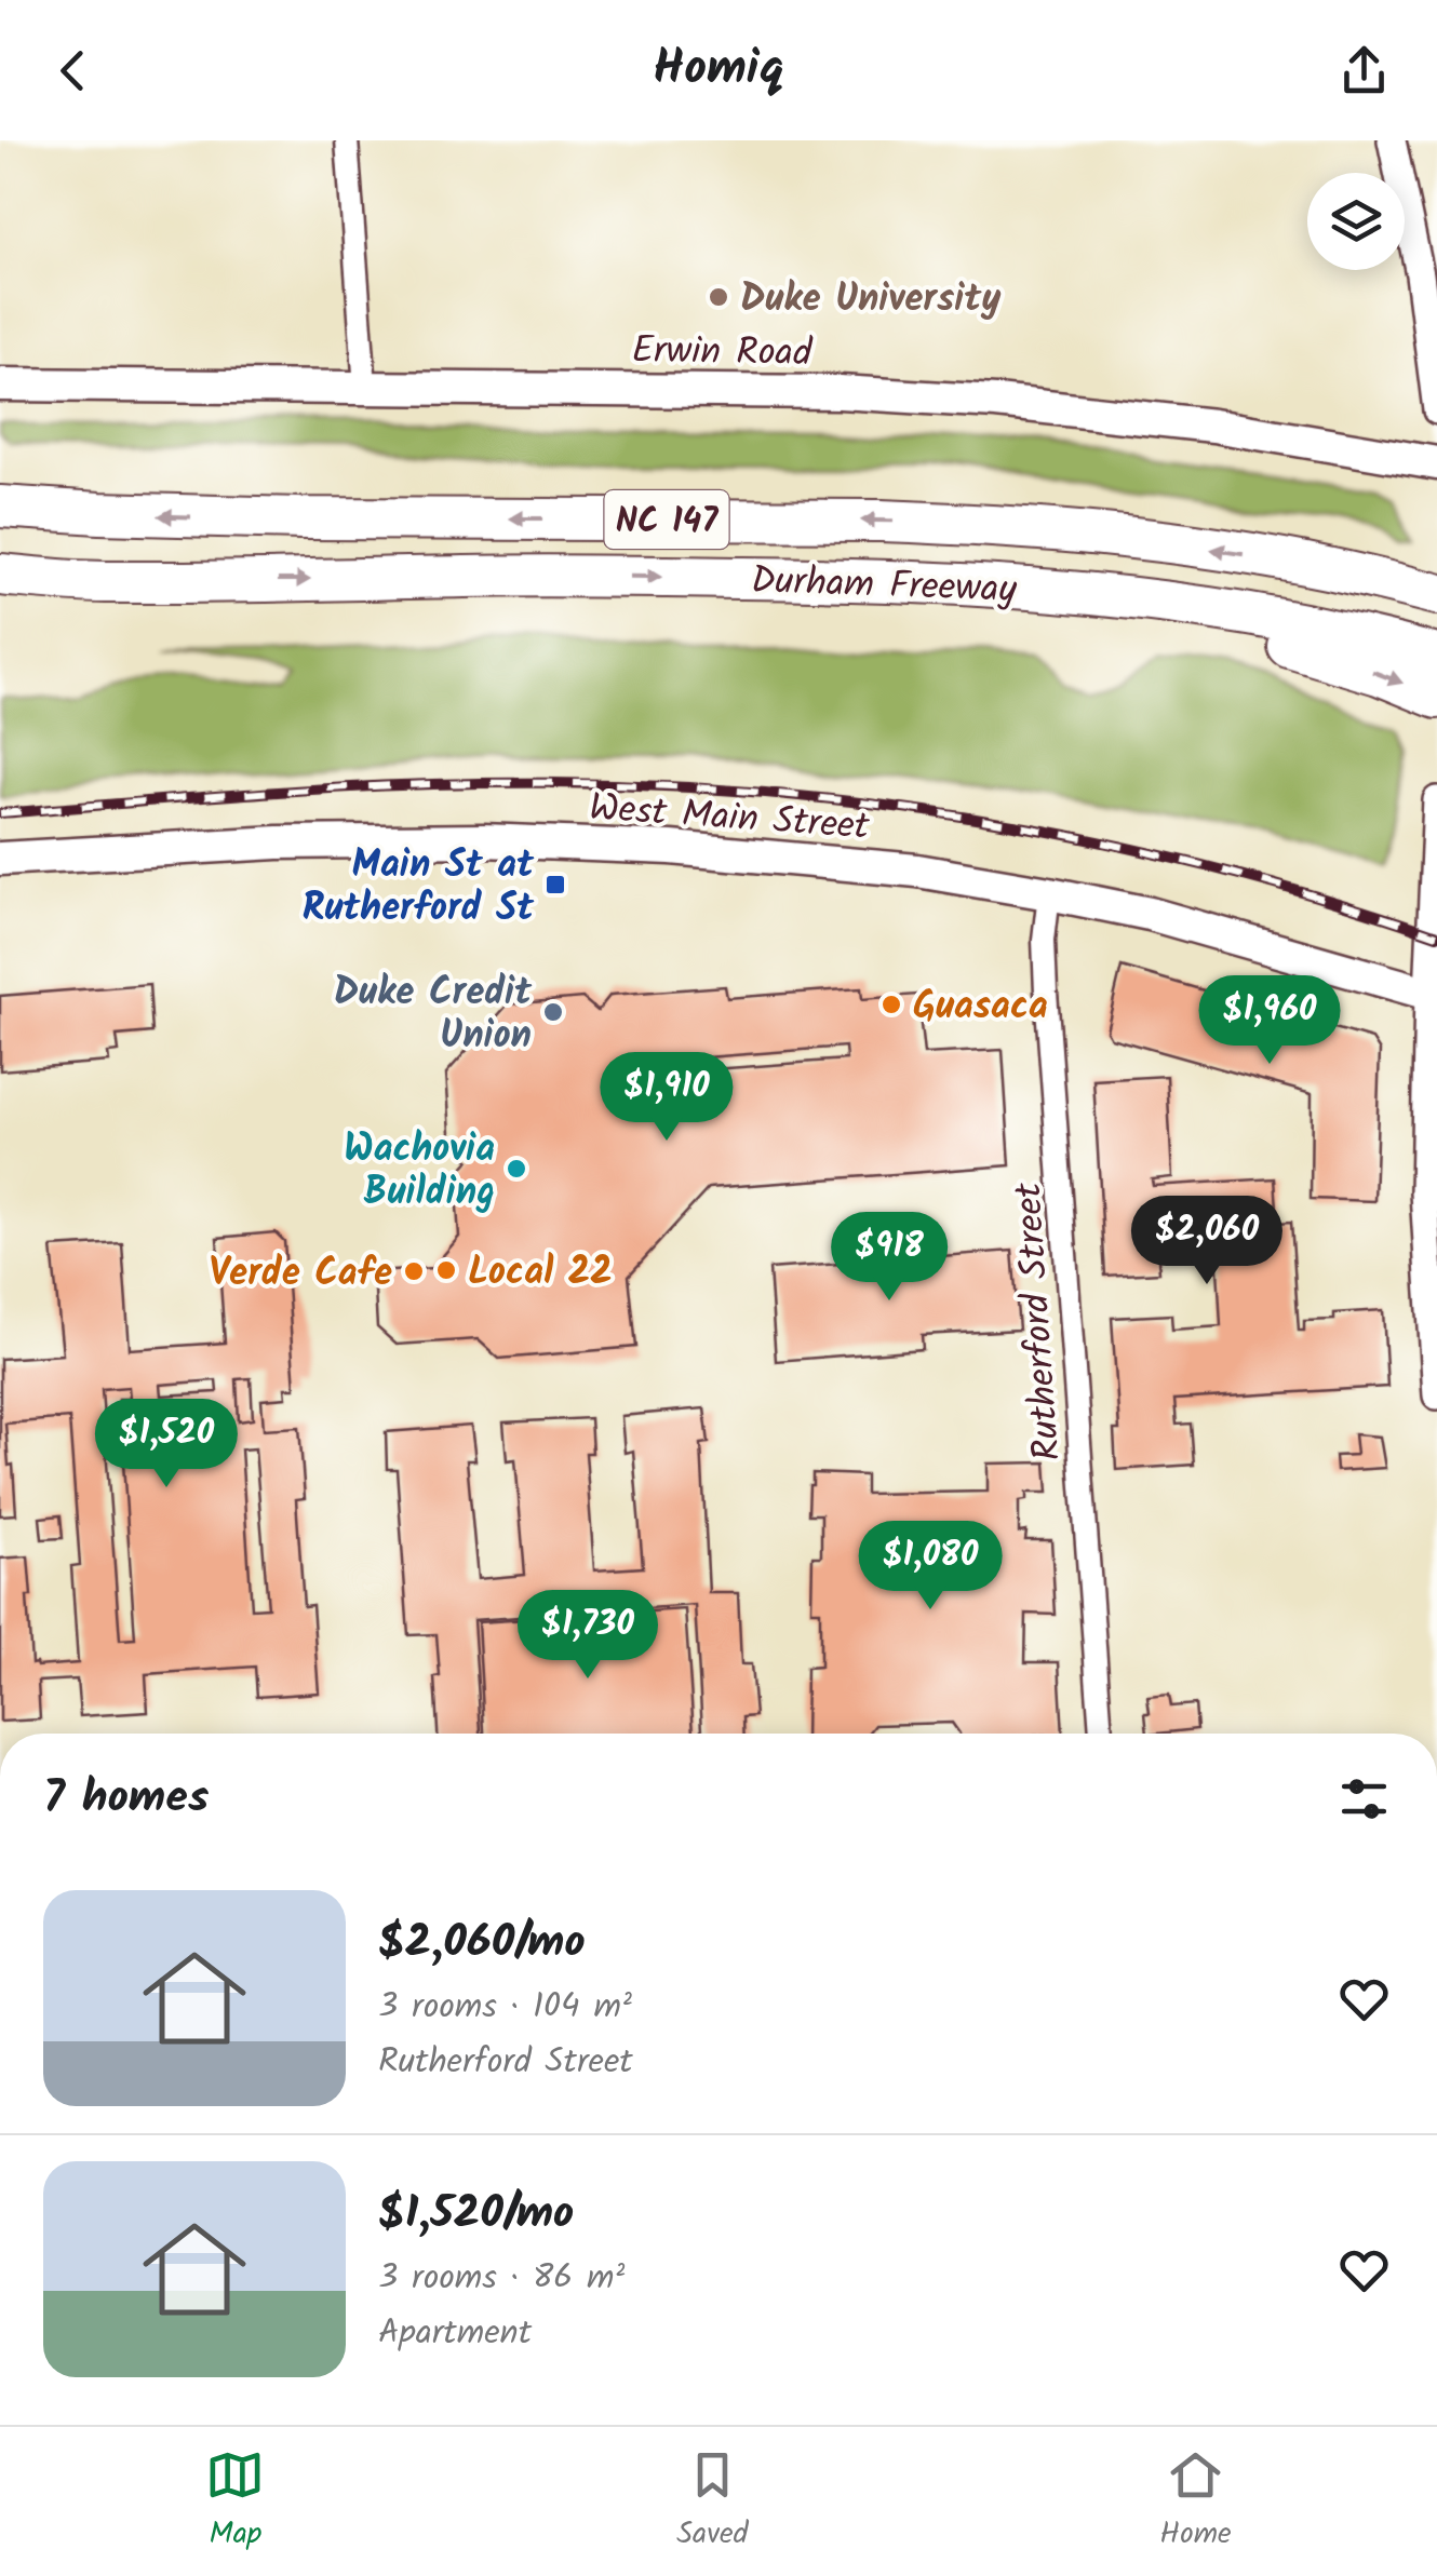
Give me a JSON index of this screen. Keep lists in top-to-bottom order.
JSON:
{
  "streets": {
    "highway": ["NC 147", "Durham Freeway"],
    "main road": ["Erwin Road", "West Main Street"],
    "street": ["Rutherford Street"]
  },
  "crossings": [
    ["West Main Street", "Rutherford Street"]
  ],
  "places": {
    "other": [
      "Duke University",
      "Guasaca",
      "Duke Credit Union",
      "Wachovia Building",
      "Local 22",
      "Verde Cafe"
    ],
    "transit": ["Main St at Rutherford St"]
  },
  "page": {
    "header": "Homiq",
    "price": [
      "$1,960",
      "$1,910",
      "$2,060",
      "$918",
      "$1,520",
      "$1,080",
      "$1,730"
    ],
    "heading": "7 homes",
    "list": [
      {
        "name": "$2,060/mo",
        "note": "3 rooms · 104 m² · Rutherford Street"
      },
      {
        "name": "$1,520/mo",
        "note": "3 rooms · 86 m² · Apartment"
      }
    ],
    "tabs": ["Map", "Saved", "Home"]
  }
}
